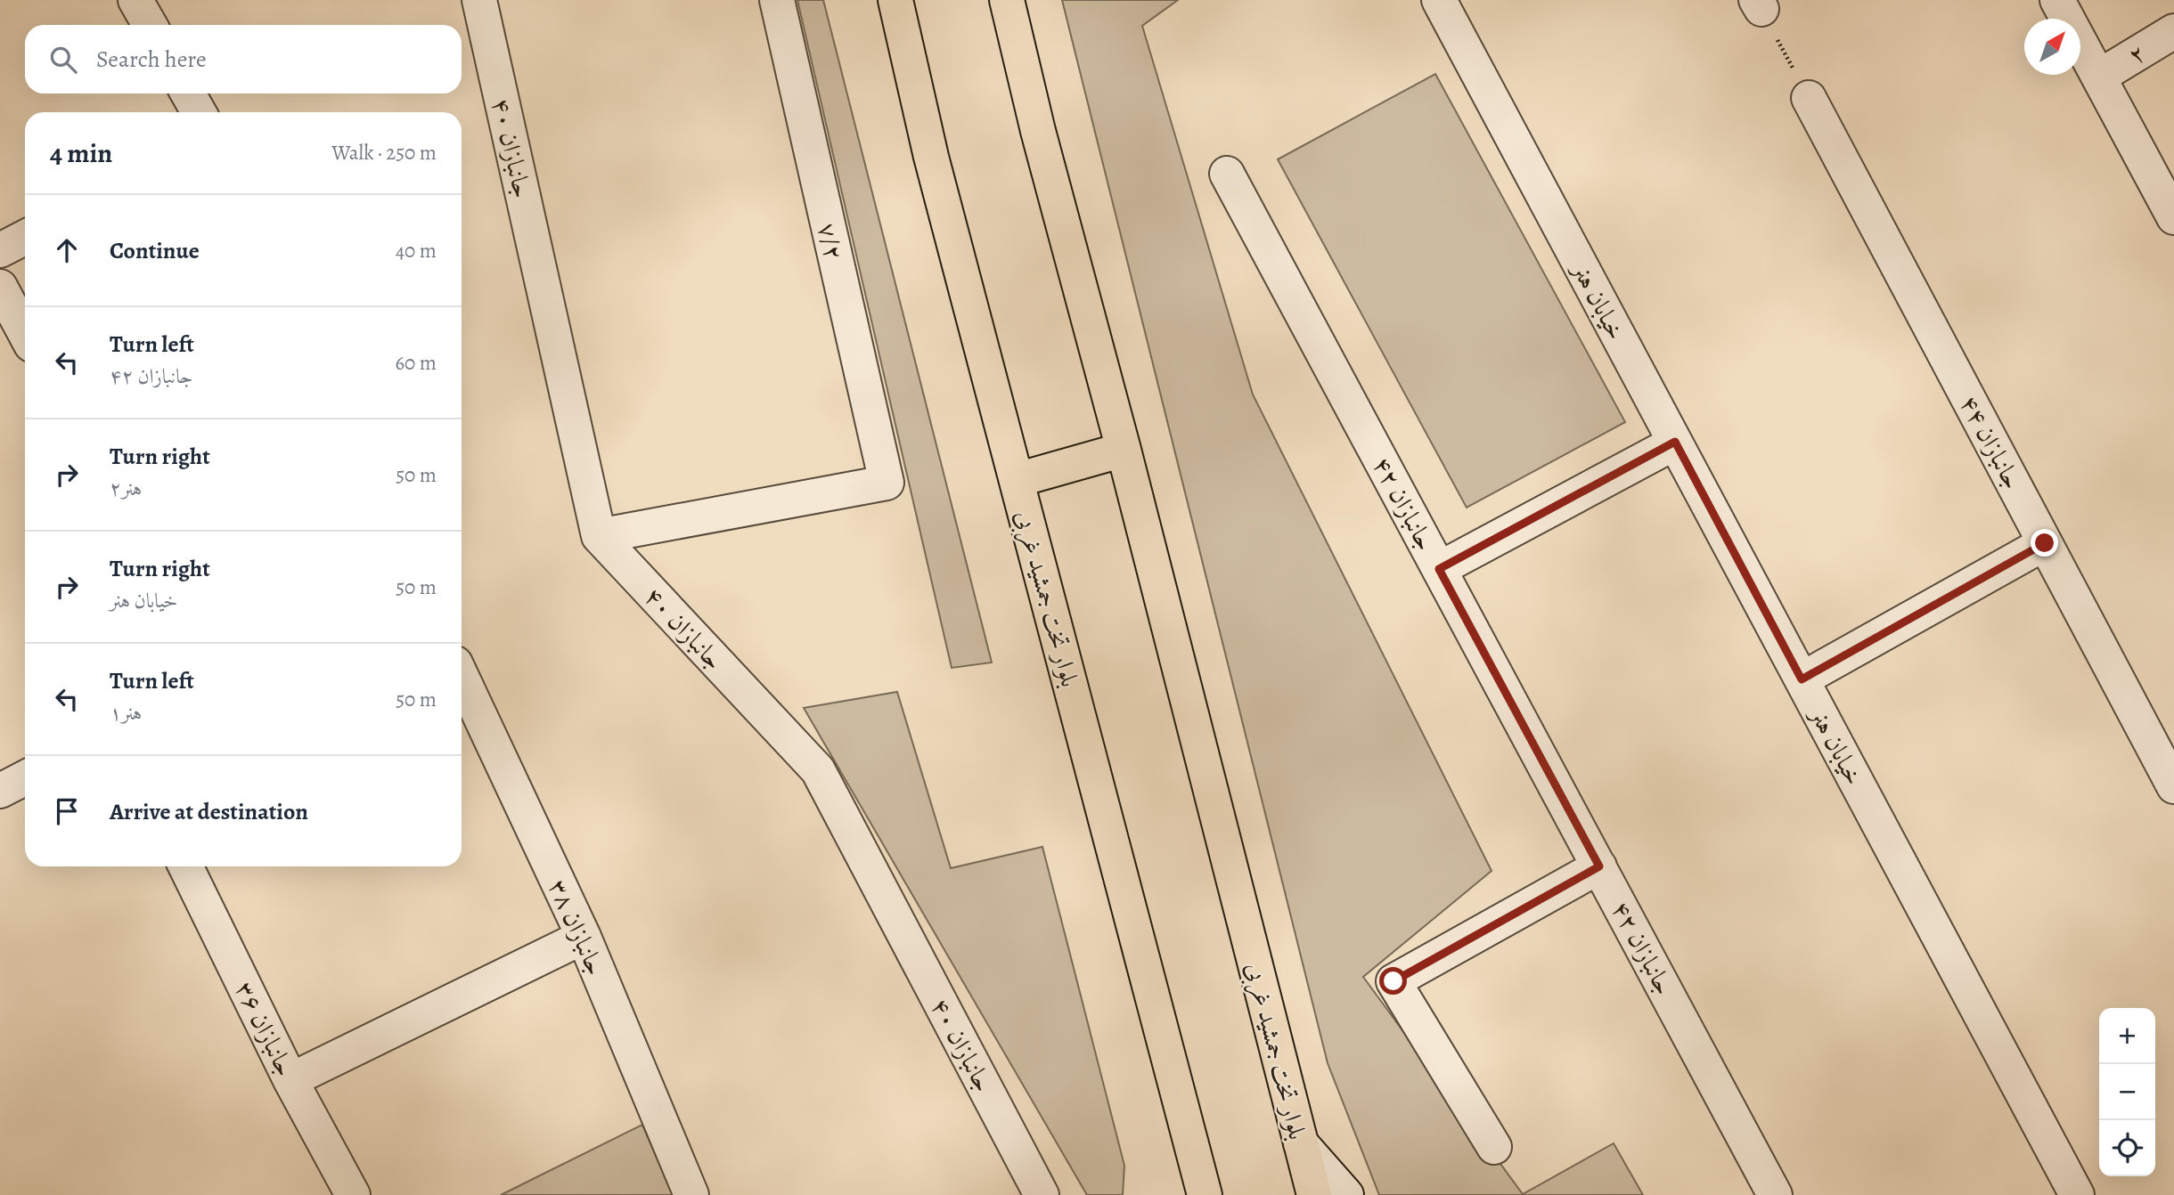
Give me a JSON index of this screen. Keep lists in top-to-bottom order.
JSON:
{
  "streets": {
    "main road": ["بلوار تخت جمشید غربی"],
    "street": [
      "۲",
      "۴۰ جانبازان",
      "۷/۲",
      "خیابان هنر",
      "۴۴ جانبازان",
      "۴۲ جانبازان",
      "۳۸ جانبازان",
      "۳۶ جانبازان"
    ]
  },
  "crossings": [
    ["۴۰ جانبازان", "۷/۲"]
  ],
  "north": "top right",
  "page": {
    "search": "Search here",
    "heading": ["4 min", "Walk · 250 m"],
    "list": [
      ["Continue", "40 m"],
      ["Turn left", "۴۲ جانبازان", "60 m"],
      ["Turn right", "هنر۲", "50 m"],
      ["Turn right", "خیابان هنر", "50 m"],
      ["Turn left", "هنر۱", "50 m"],
      "Arrive at destination"
    ],
    "map_buttons": ["+", "−"]
  }
}
